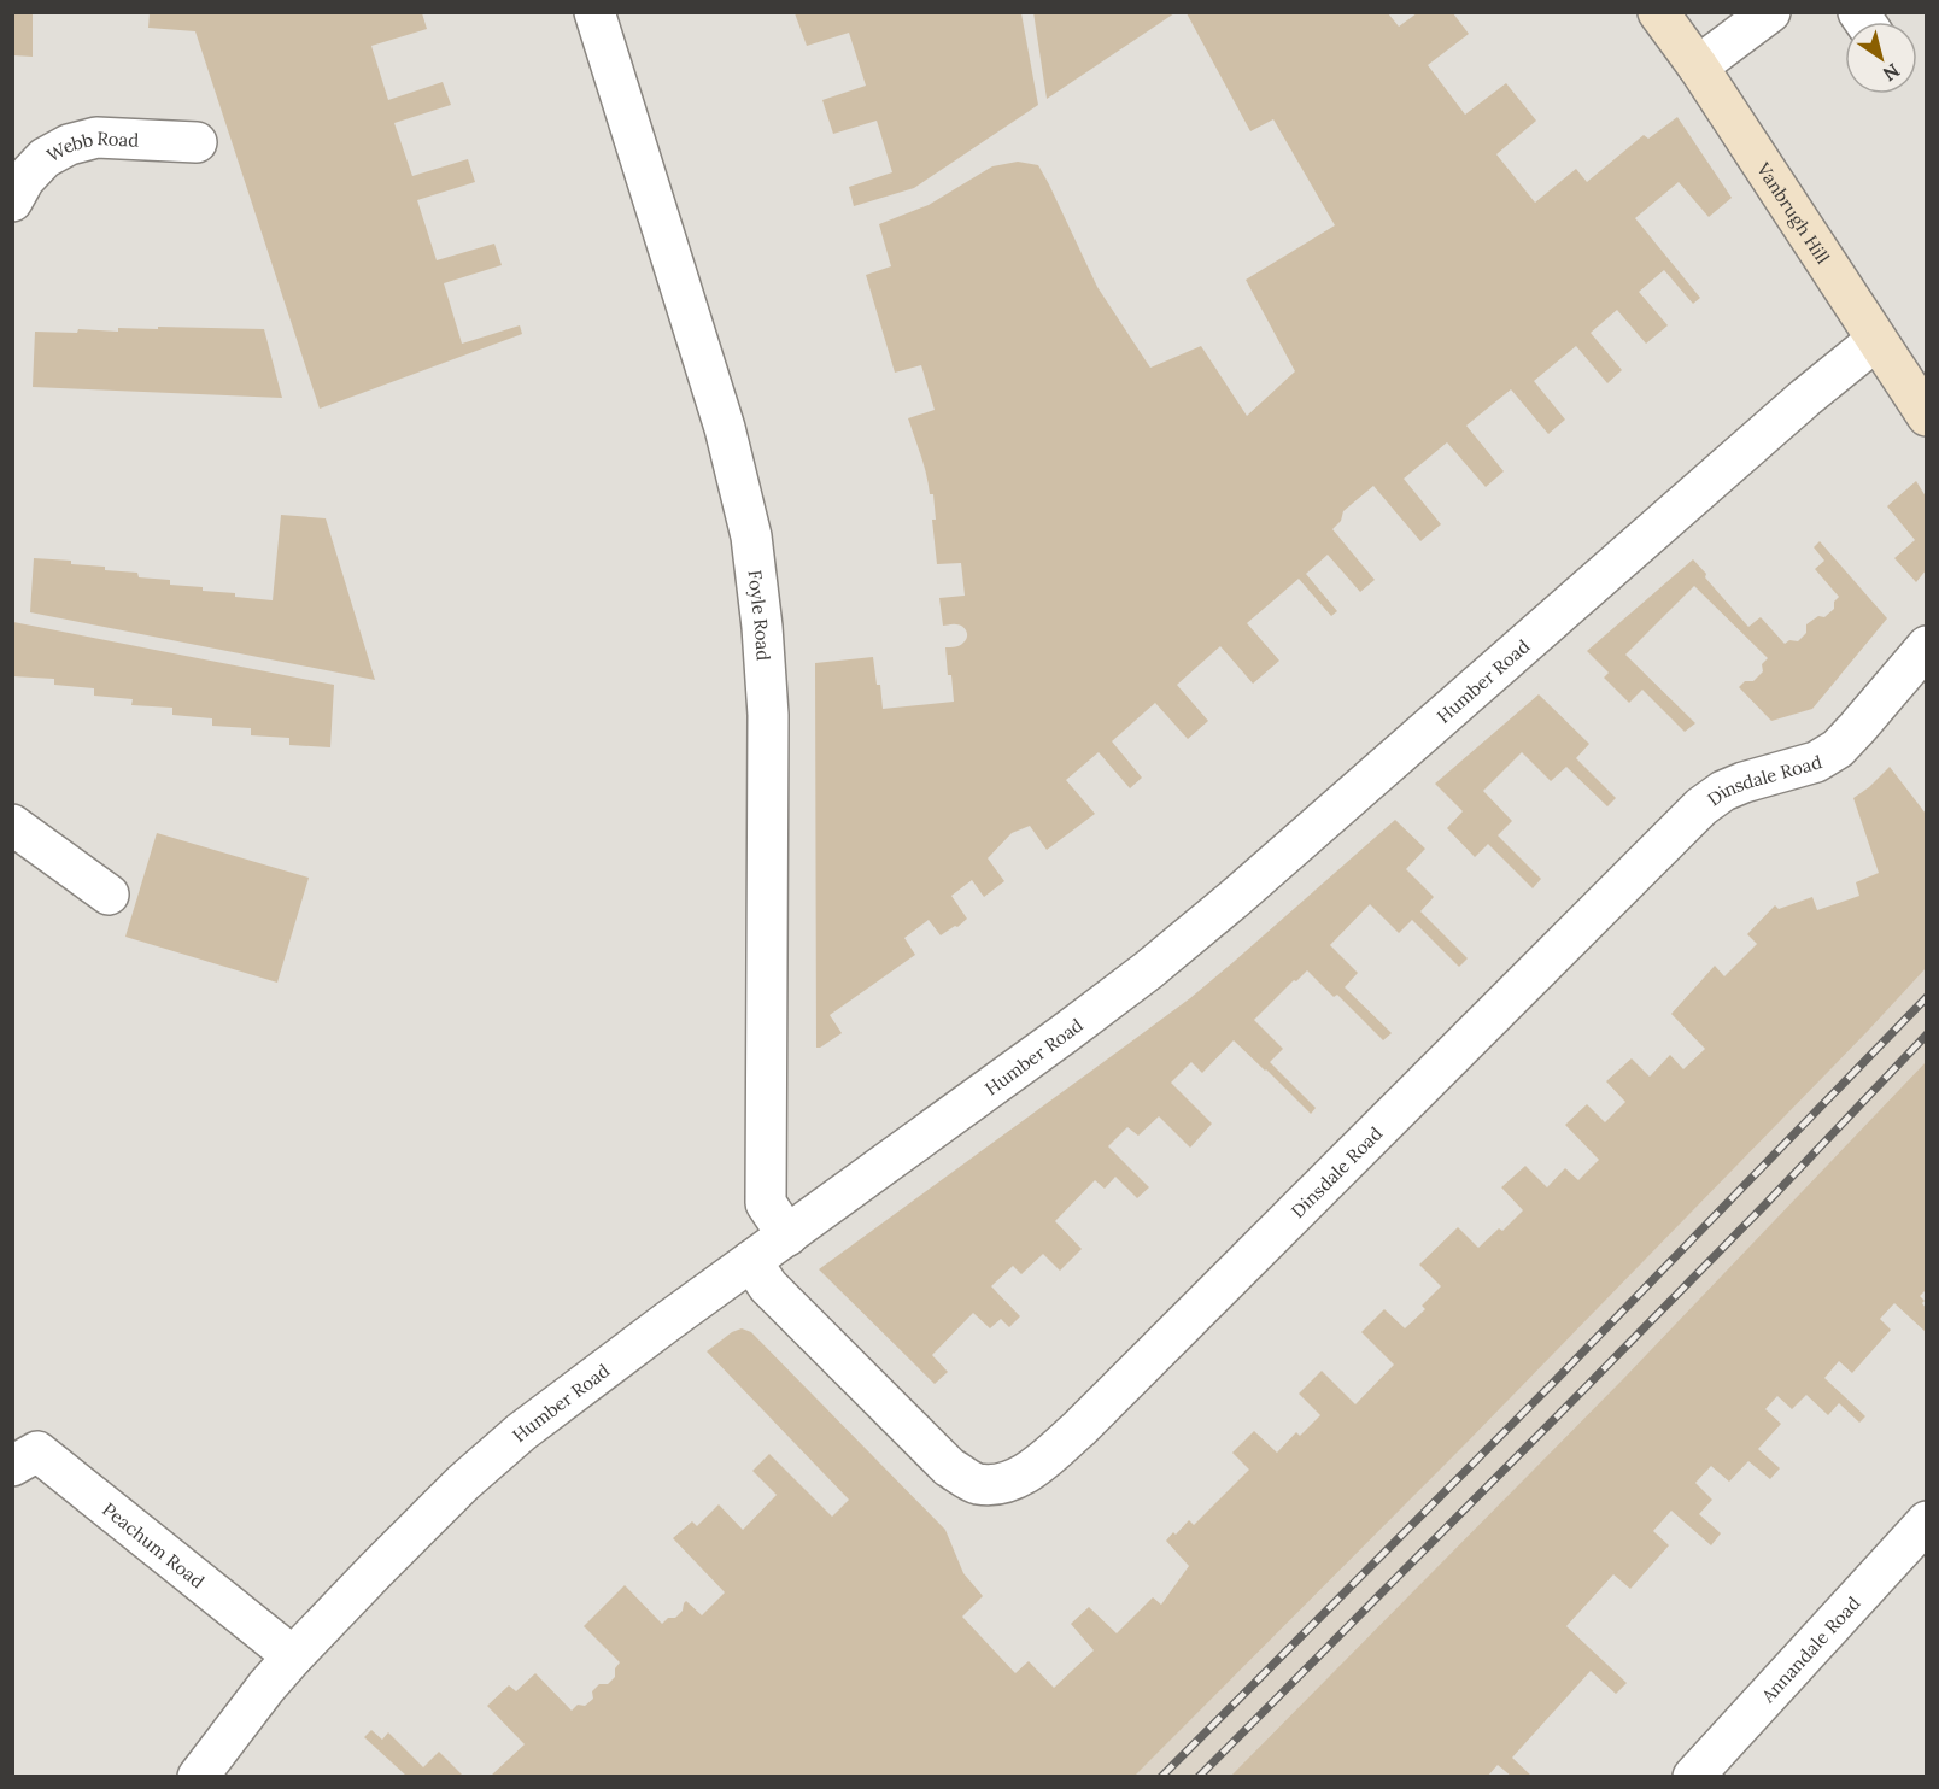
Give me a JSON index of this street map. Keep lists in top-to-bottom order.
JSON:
{
  "streets": {
    "street": [
      "Webb Road",
      "Vanbrugh Hill",
      "Foyle Road",
      "Humber Road",
      "Dinsdale Road",
      "Peachum Road",
      "Annandale Road"
    ]
  },
  "crossings": [
    ["Vanbrugh Hill", "Humber Road"],
    ["Foyle Road", "Humber Road"],
    ["Humber Road", "Dinsdale Road"],
    ["Humber Road", "Peachum Road"]
  ],
  "north": "bottom right"
}
